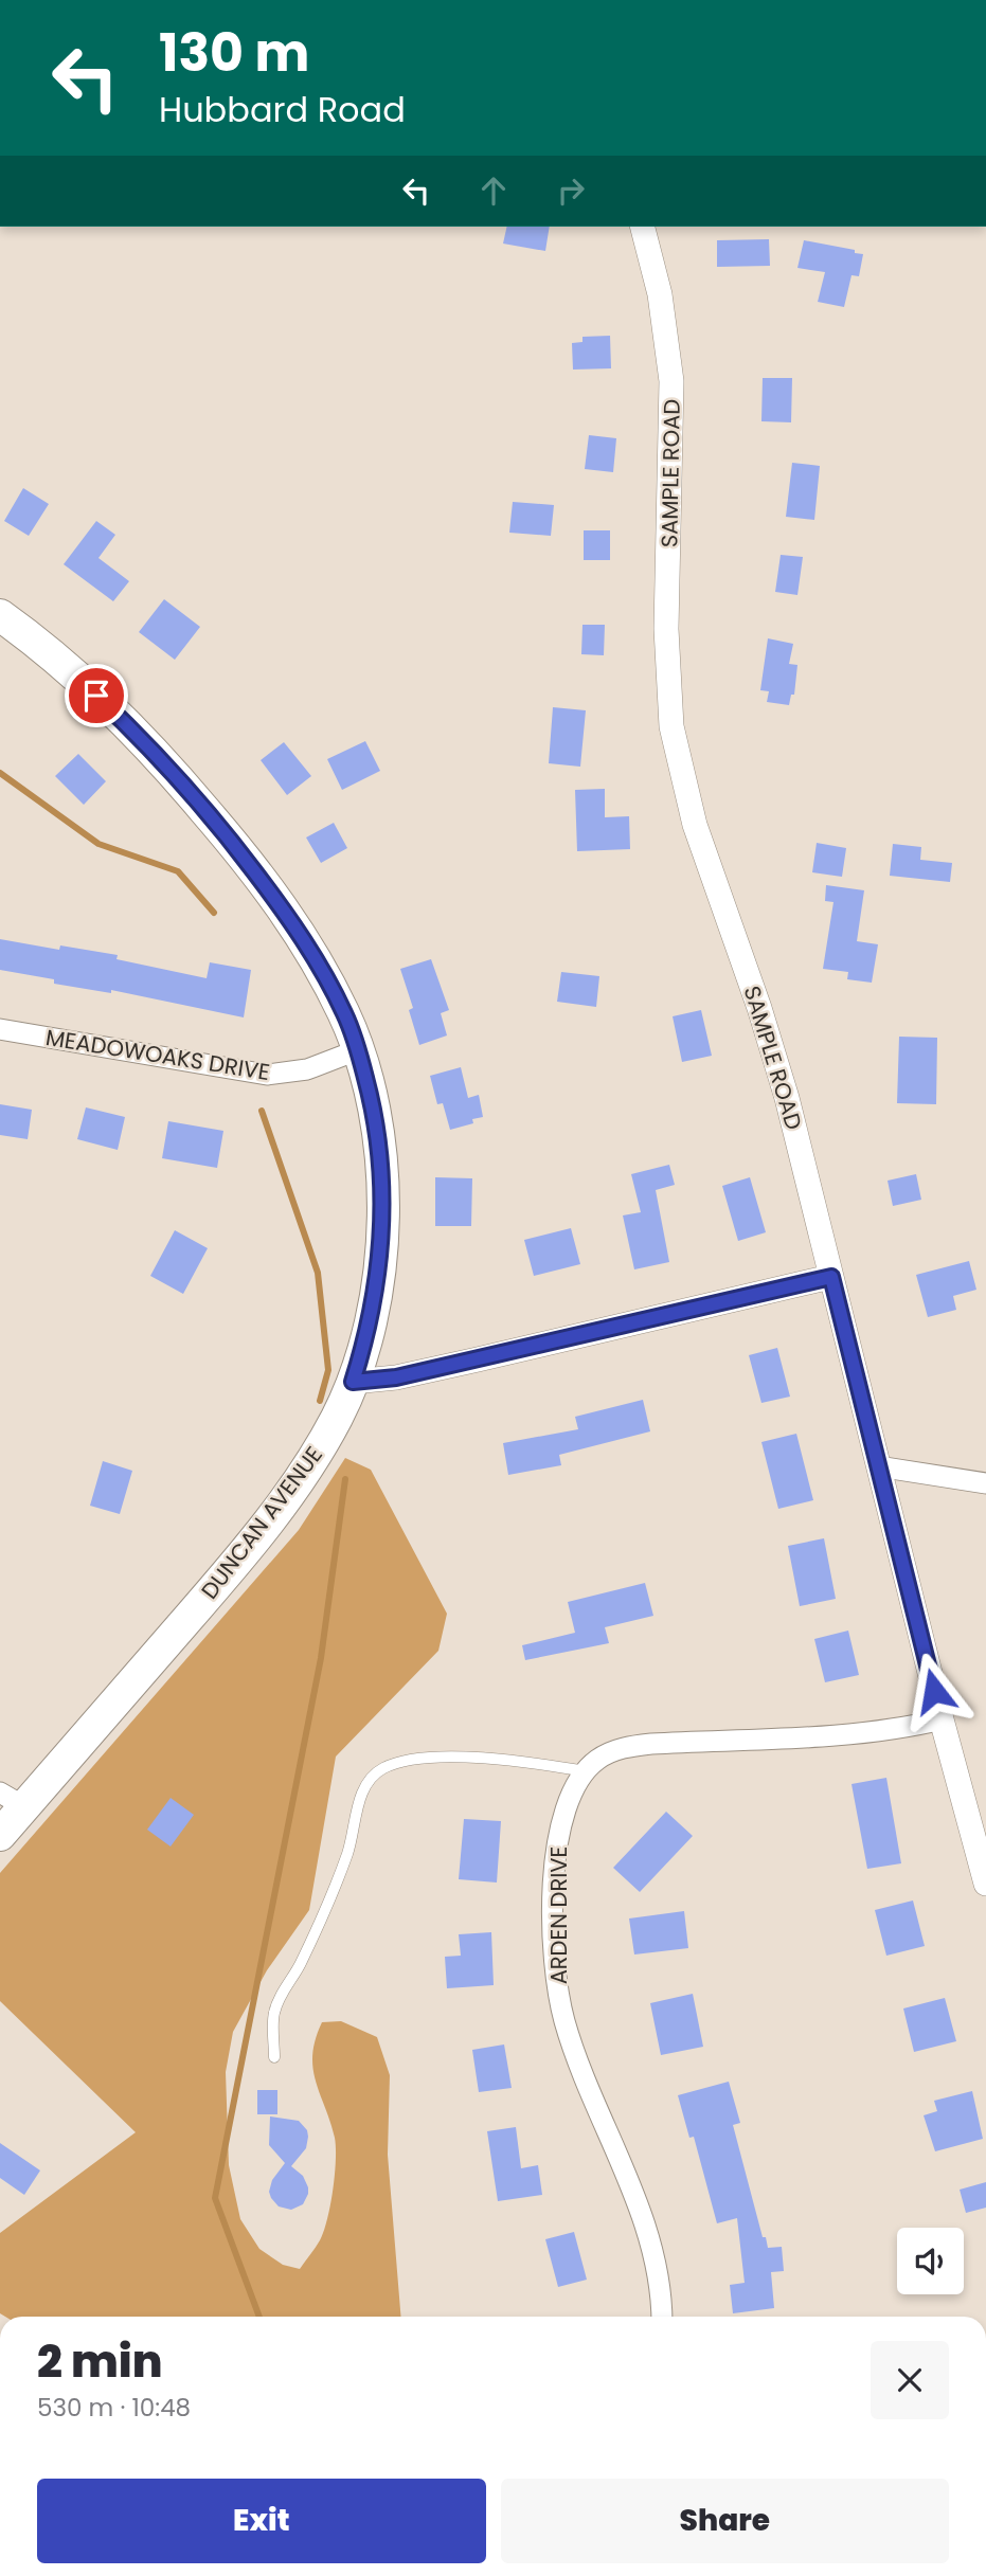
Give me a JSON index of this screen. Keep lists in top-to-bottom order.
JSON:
{
  "streets": {
    "main road": ["DUNCAN AVENUE"],
    "street": ["SAMPLE ROAD", "MEADOWOAKS DRIVE", "ARDEN DRIVE"]
  },
  "crossings": [
    ["SAMPLE ROAD", "ARDEN DRIVE"],
    ["MEADOWOAKS DRIVE", "DUNCAN AVENUE"]
  ],
  "page": {
    "turn": ["130 m", "Hubbard Road"],
    "heading": ["2 min", "530 m · 10:48"],
    "buttons": ["Exit", "Share"]
  }
}
